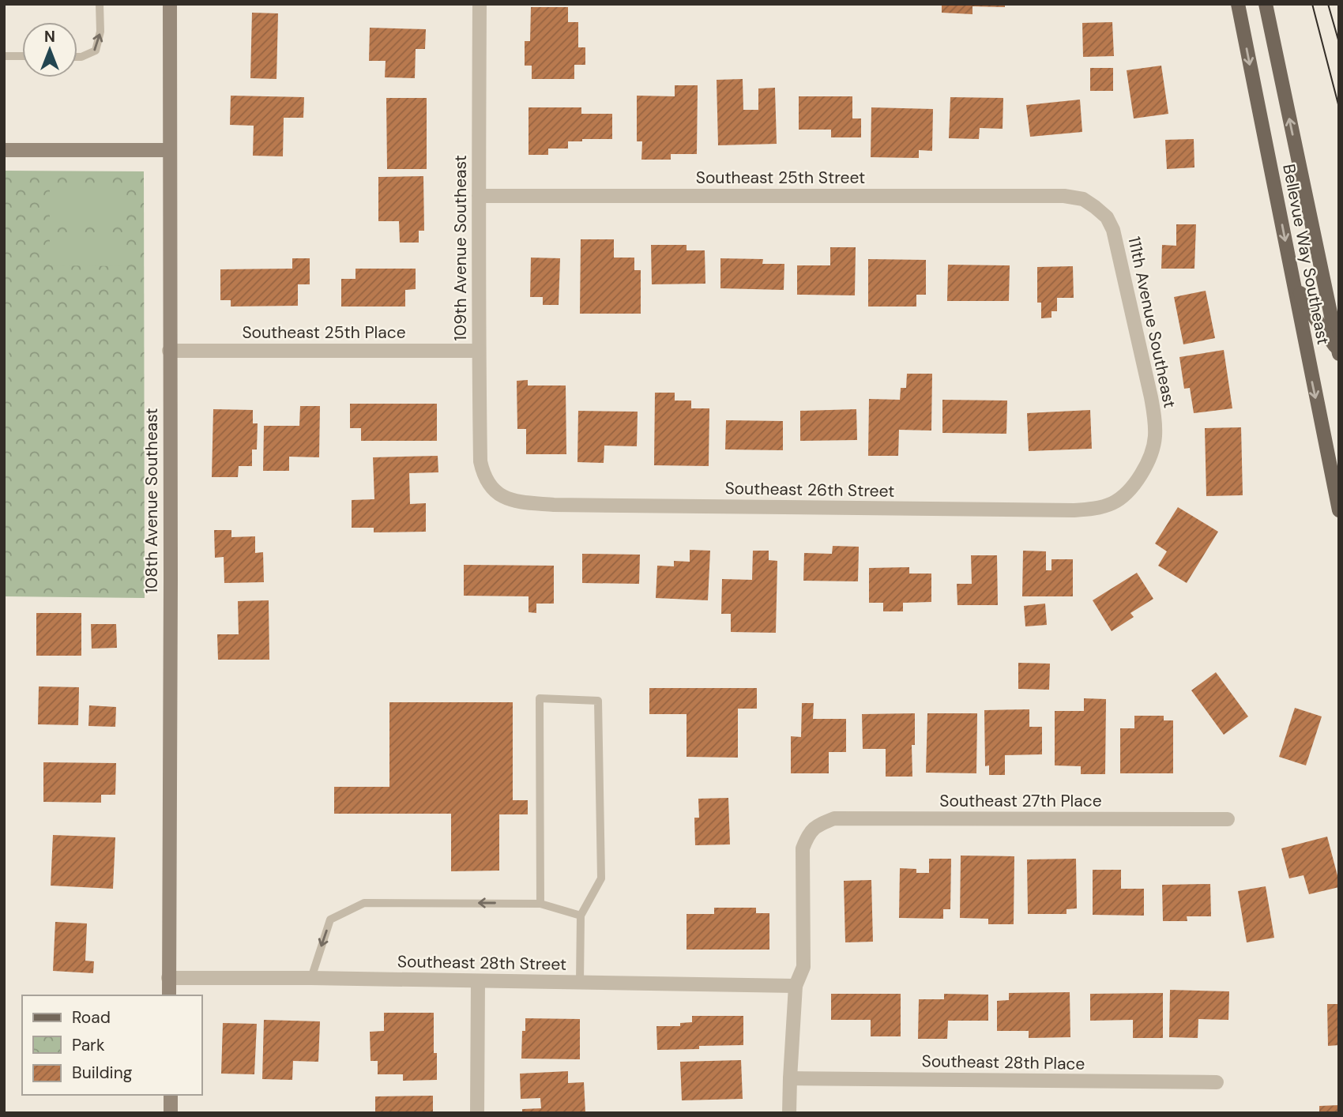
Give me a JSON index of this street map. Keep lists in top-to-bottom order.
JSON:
{
  "streets": {
    "main road": ["Bellevue Way Southeast"],
    "street": [
      "Southeast 25th Street",
      "109th Avenue Southeast",
      "111th Avenue Southeast",
      "Southeast 25th Place",
      "Southeast 26th Street",
      "108th Avenue Southeast",
      "Southeast 27th Place",
      "Southeast 28th Street",
      "Southeast 28th Place"
    ]
  },
  "crossings": [
    ["Southeast 25th Street", "109th Avenue Southeast"],
    ["Southeast 25th Street", "111th Avenue Southeast"],
    ["109th Avenue Southeast", "Southeast 25th Place"],
    ["109th Avenue Southeast", "Southeast 26th Street"],
    ["111th Avenue Southeast", "Southeast 26th Street"],
    ["Southeast 25th Place", "108th Avenue Southeast"],
    ["108th Avenue Southeast", "Southeast 28th Street"],
    ["Southeast 27th Place", "Southeast 28th Street"]
  ],
  "legend": ["Road", "Park", "Building"],
  "north": "top"
}
